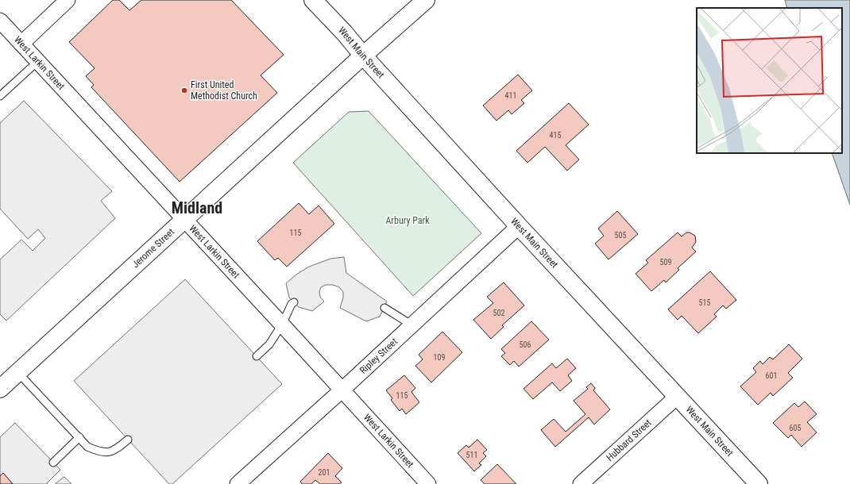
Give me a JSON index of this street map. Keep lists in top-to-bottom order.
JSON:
{
  "streets": {
    "main road": ["West Main Street", "Jerome Street"],
    "street": ["West Larkin Street", "Ripley Street", "Hubbard Street"]
  },
  "crossings": [
    ["West Main Street", "Jerome Street"],
    ["West Main Street", "Ripley Street"],
    ["West Main Street", "Hubbard Street"],
    ["West Larkin Street", "Jerome Street"],
    ["West Larkin Street", "Ripley Street"]
  ],
  "districts": ["Midland"],
  "parks": ["Arbury Park"],
  "places": ["First United Methodist Church"],
  "house_numbers": [
    "411",
    "415",
    "115",
    "505",
    "509",
    "515",
    "502",
    "506",
    "109",
    "601",
    "115",
    "605",
    "511",
    "201"
  ]
}
